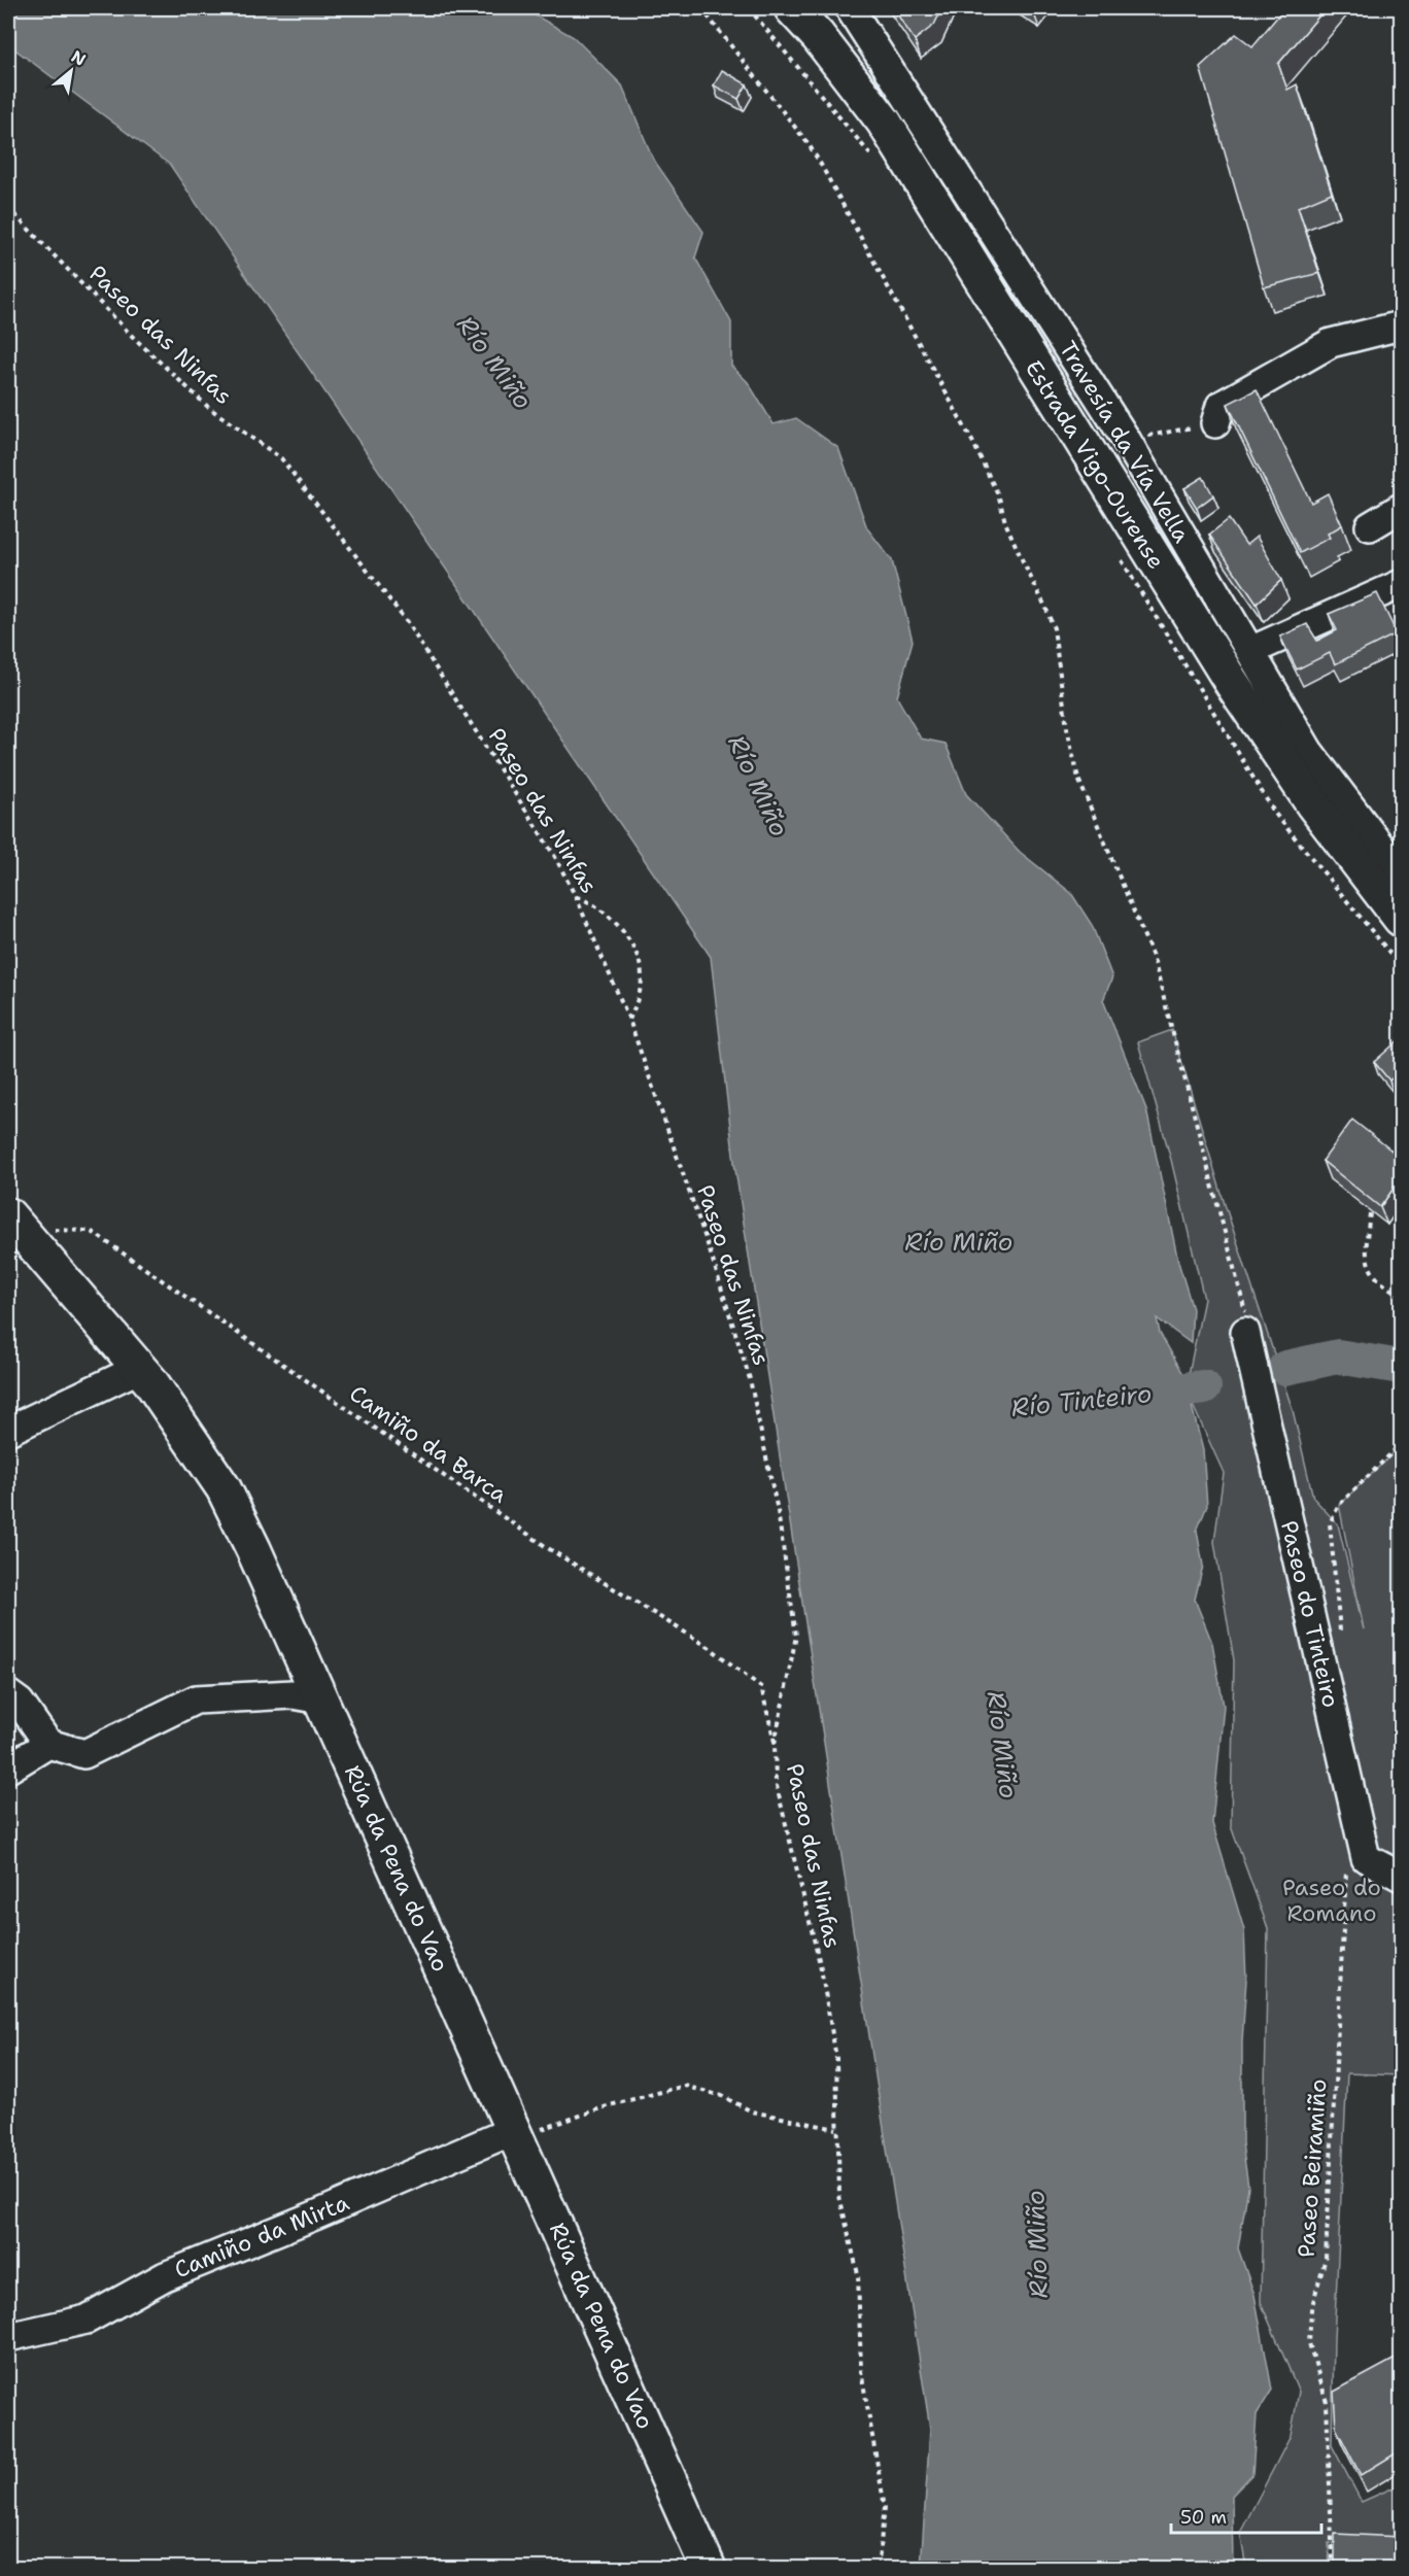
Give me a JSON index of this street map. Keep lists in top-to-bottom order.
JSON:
{
  "streets": {
    "main road": ["Estrada Vigo-Ourense", "Rúa da Pena do Vao"],
    "street": ["Travesía da Vía Vella", "Paseo do Tinteiro", "Camiño da Mirta"],
    "path": ["Paseo das Ninfas", "Camiño da Barca", "Paseo Beiramiño"]
  },
  "crossings": [
    ["Paseo das Ninfas", "Camiño da Barca"],
    ["Camiño da Barca", "Rúa da Pena do Vao"],
    ["Paseo do Tinteiro", "Paseo Beiramiño"],
    ["Rúa da Pena do Vao", "Camiño da Mirta"]
  ],
  "water": ["Río Miño", "Río Tinteiro"],
  "parks": ["Paseo do Romano"],
  "scale_bar": "50 m",
  "north": "top right"
}
